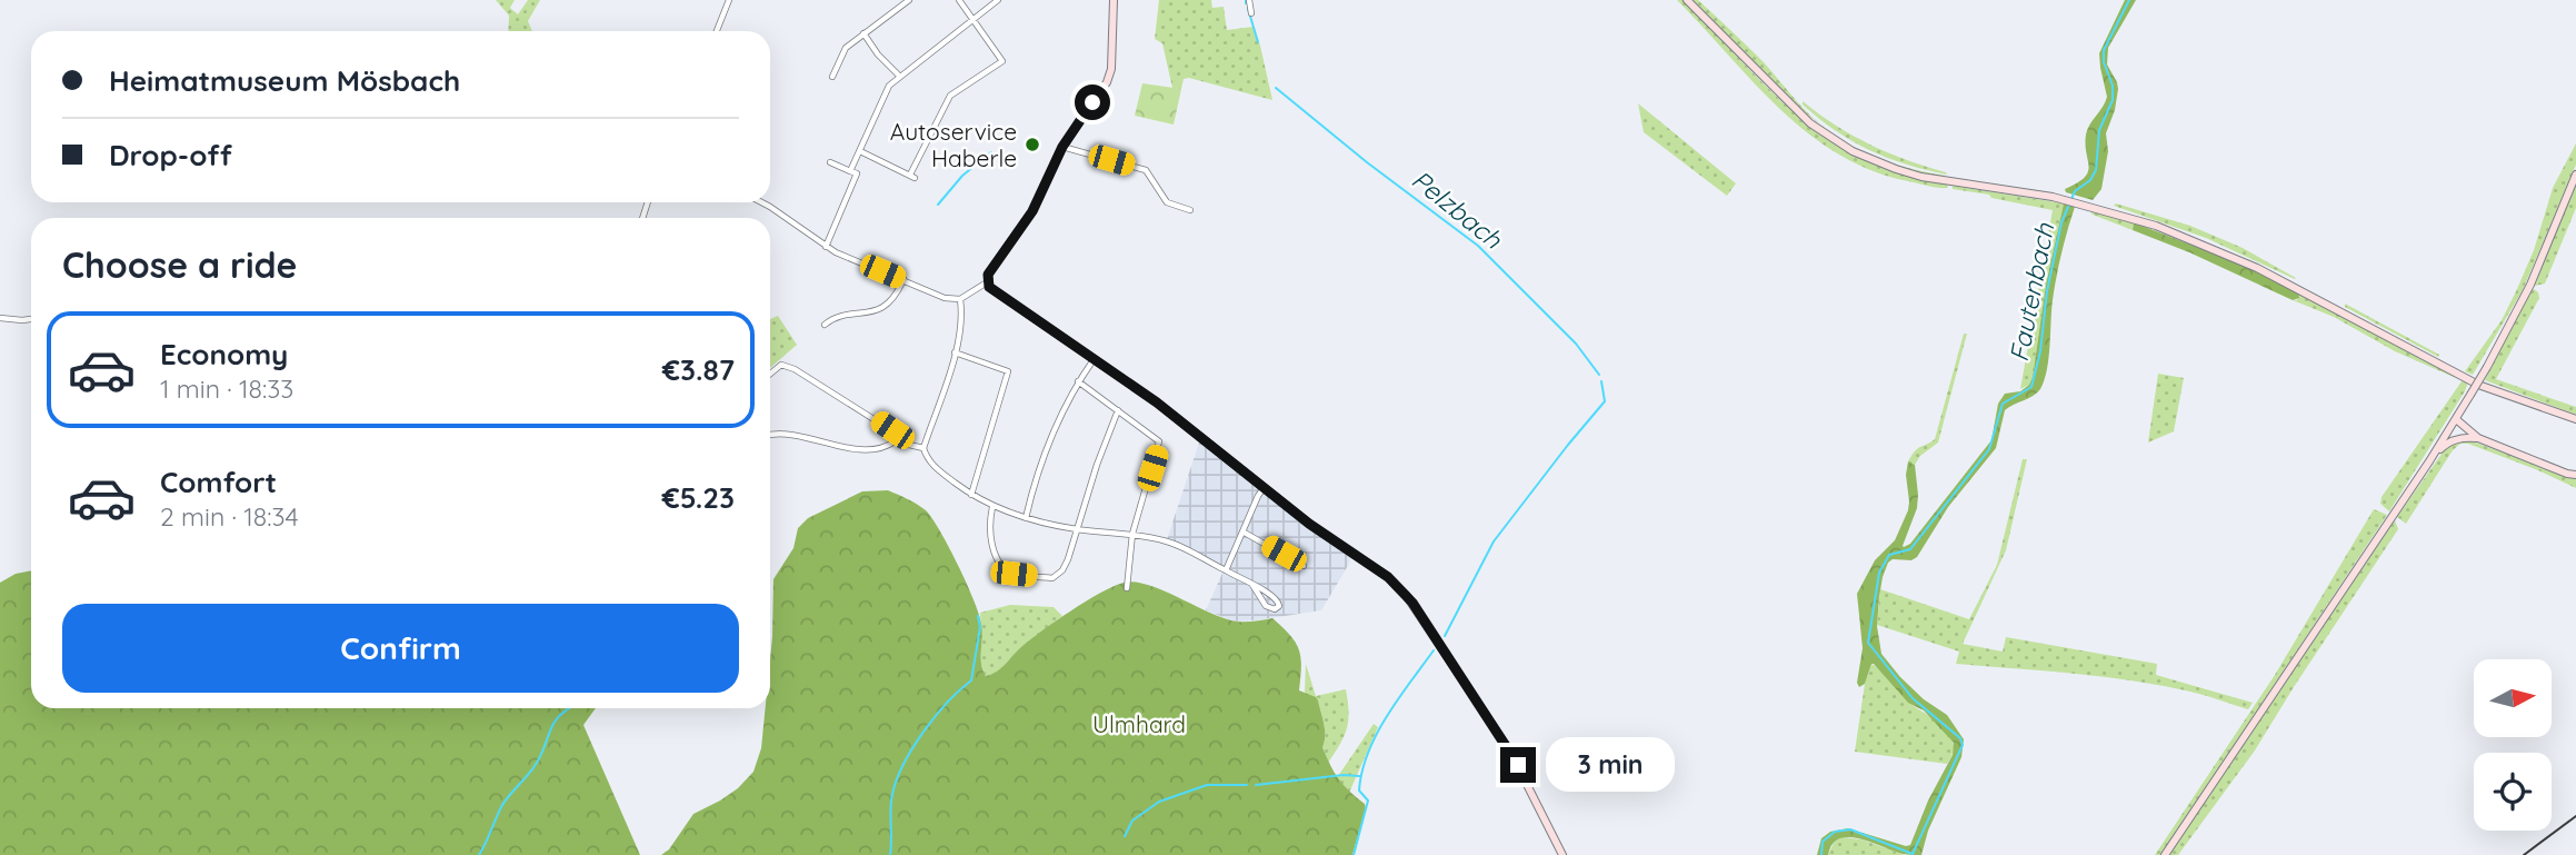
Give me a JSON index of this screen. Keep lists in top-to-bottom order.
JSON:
{
  "water": ["Pelzbach", "Fautenbach"],
  "parks": ["Ulmhard"],
  "places": ["Autoservice Haberle"],
  "north": "right",
  "page": {
    "banner": ["Heimatmuseum Mösbach", "Drop-off"],
    "heading": "Choose a ride",
    "list": [
      {
        "name": "Economy",
        "note": "1 min · 18:33",
        "value": "€3.87"
      },
      {
        "name": "Comfort",
        "note": "2 min · 18:34",
        "value": "€5.23"
      }
    ],
    "buttons": "Confirm",
    "bubble": "3 min"
  }
}
